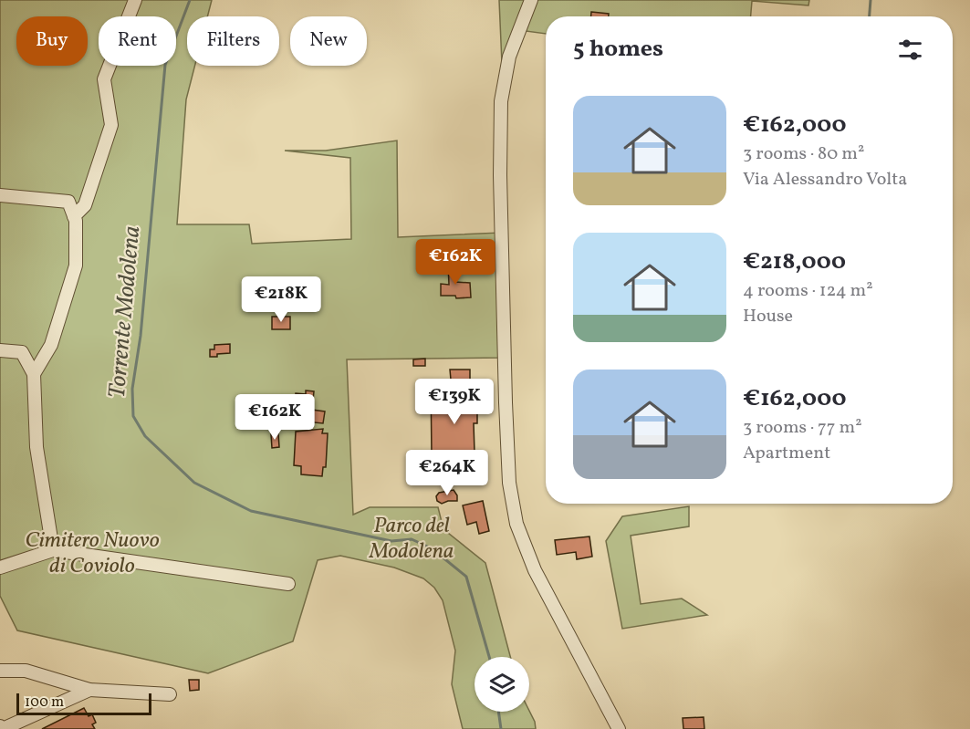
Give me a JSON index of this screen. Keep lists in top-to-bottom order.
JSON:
{
  "water": ["Torrente Modolena"],
  "parks": ["Parco del Modolena", "Cimitero Nuovo di Coviolo"],
  "scale_bar": "100 m",
  "page": {
    "chip": [
      "Buy",
      "Rent",
      "Filters",
      "New"
    ],
    "heading": "5 homes",
    "list": [
      {
        "name": "€162,000",
        "note": "3 rooms · 80 m² · Via Alessandro Volta"
      },
      {
        "name": "€218,000",
        "note": "4 rooms · 124 m² · House"
      },
      {
        "name": "€162,000",
        "note": "3 rooms · 77 m² · Apartment"
      }
    ],
    "price": [
      "€162K",
      "€218K",
      "€139K",
      "€162K",
      "€264K"
    ],
    "scale": "100 m"
  }
}
